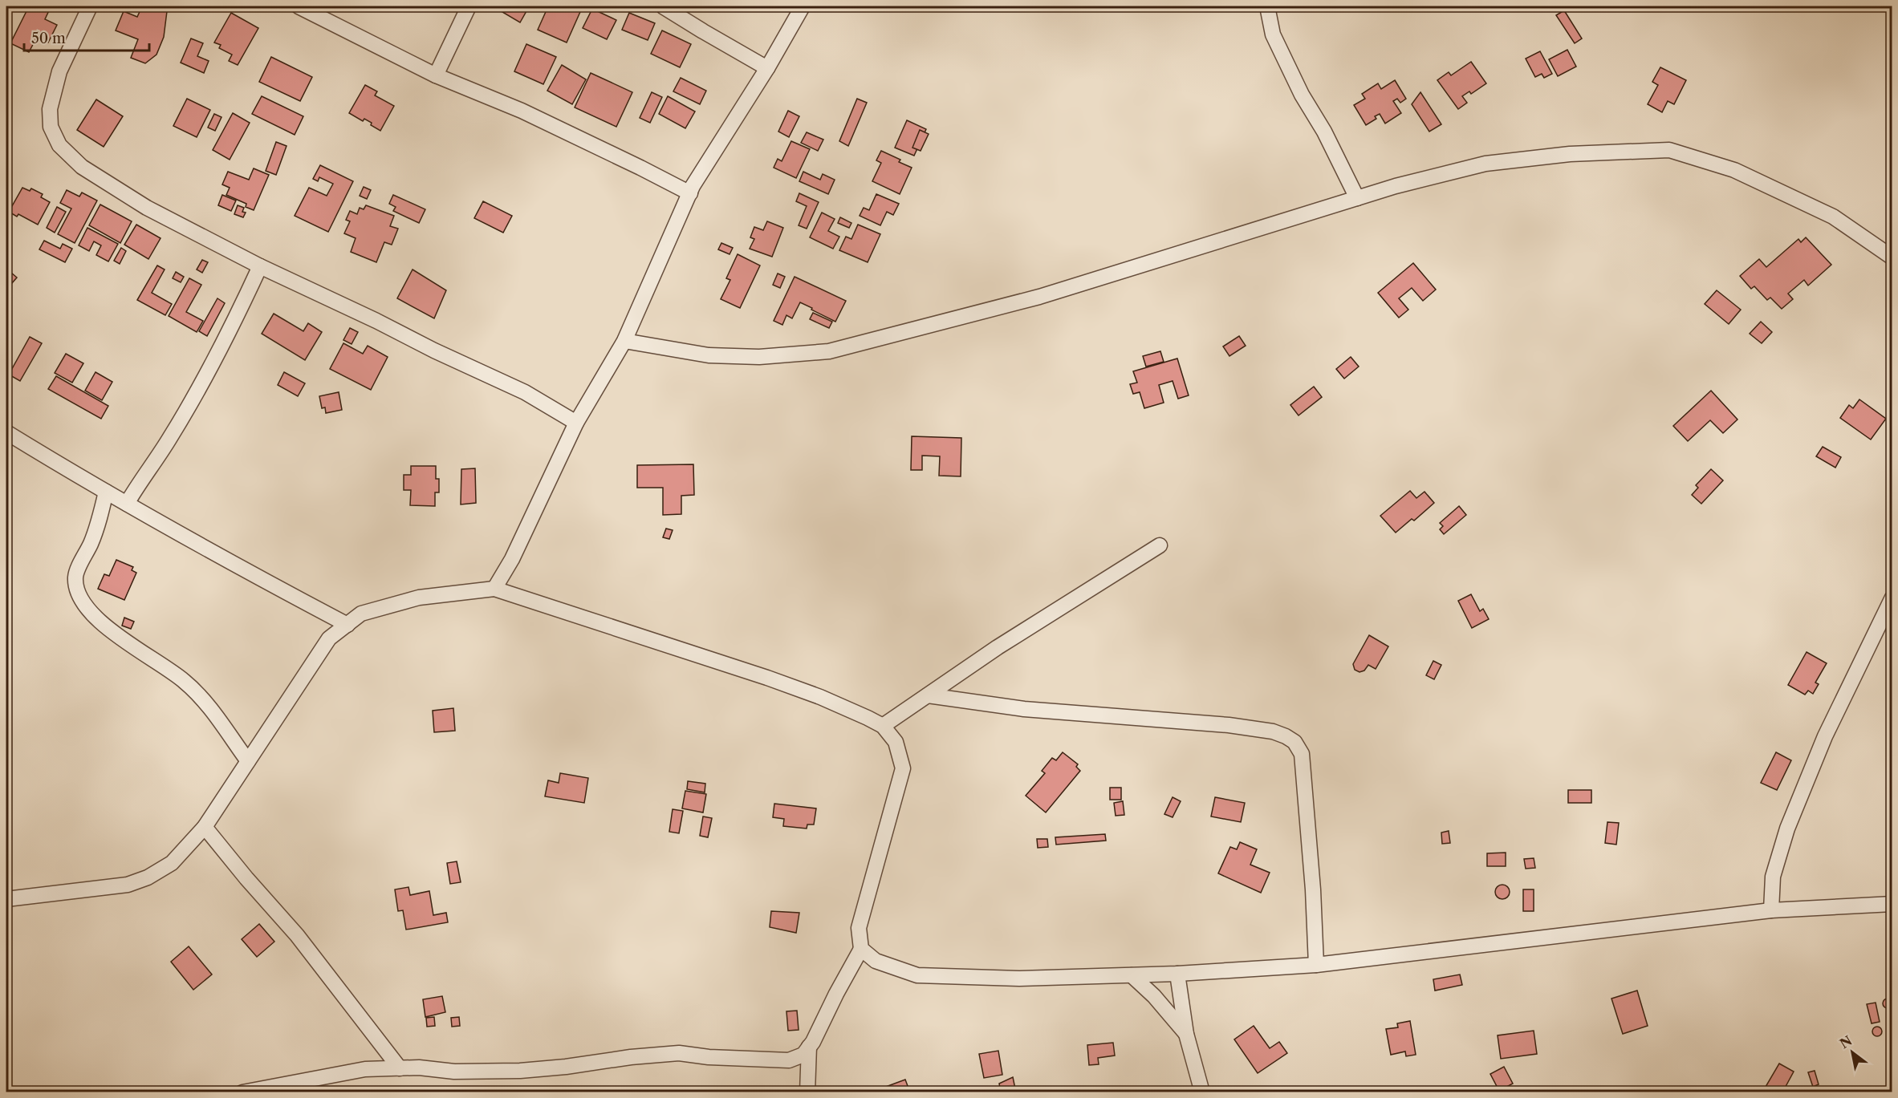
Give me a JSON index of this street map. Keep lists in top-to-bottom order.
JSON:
{
  "scale_bar": "50 m",
  "north": "top left"
}
